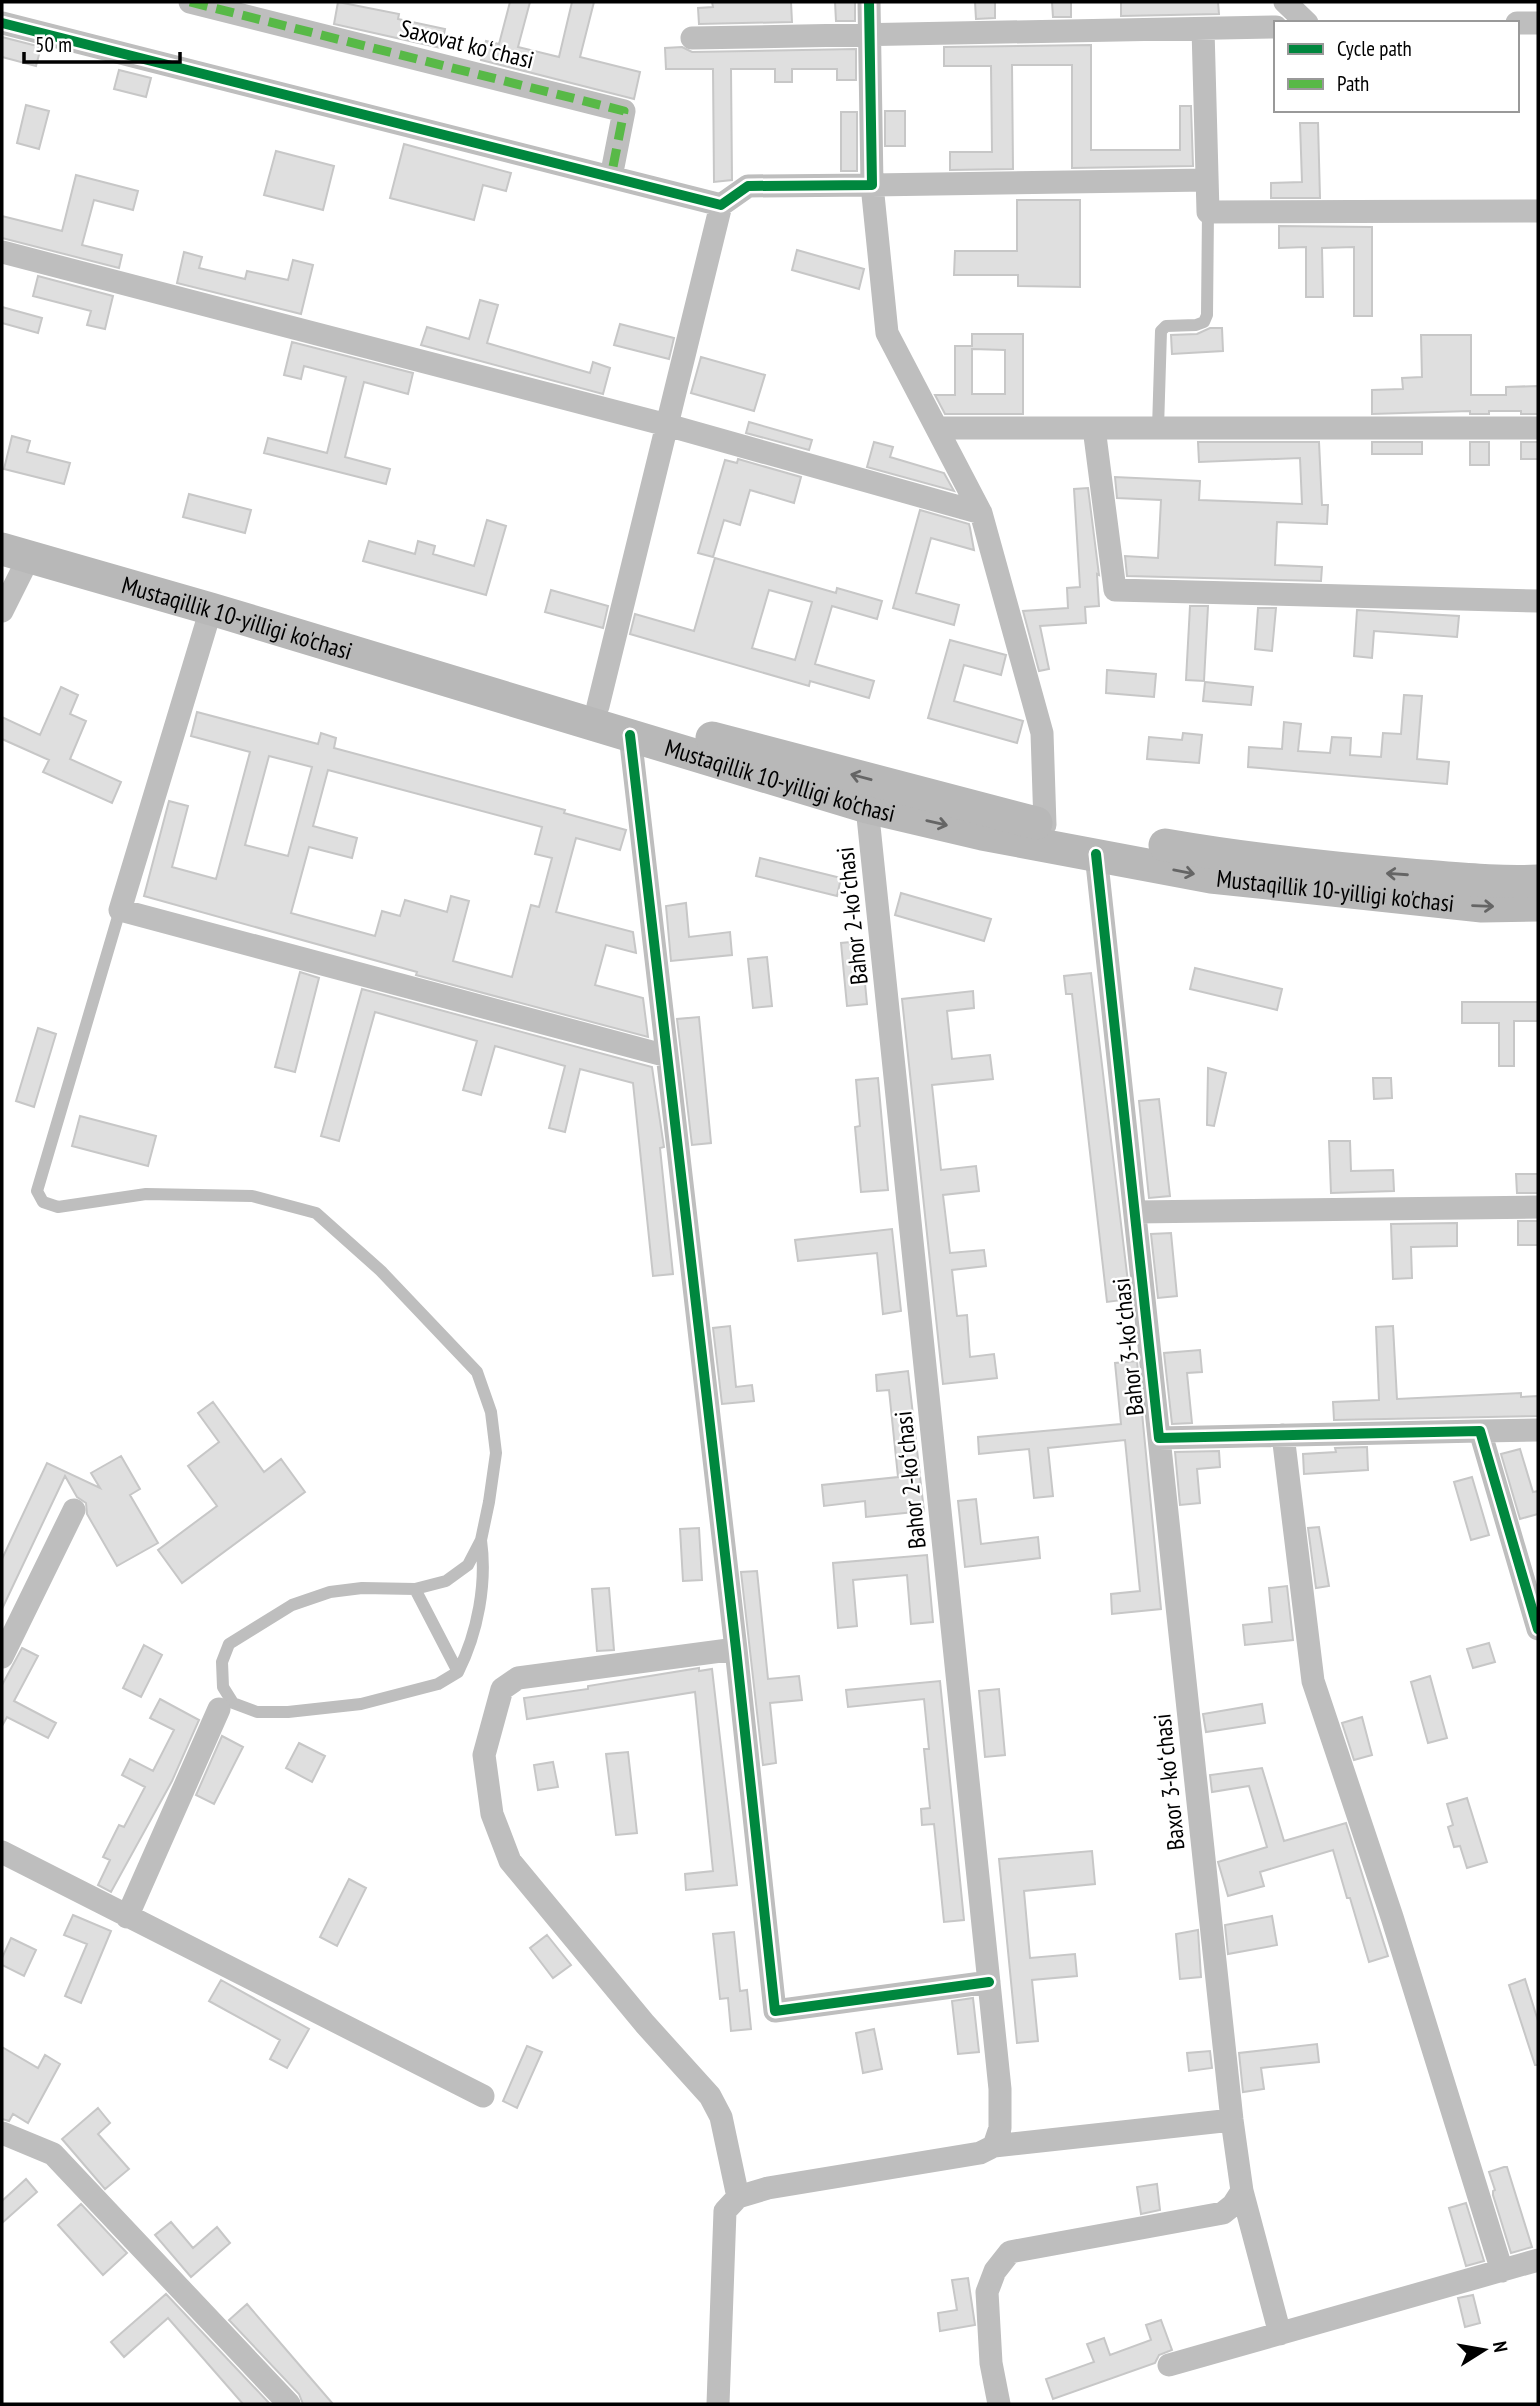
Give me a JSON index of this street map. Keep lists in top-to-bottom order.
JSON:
{
  "streets": {
    "main road": ["Mustaqillik 10-yilligi ko'chasi"],
    "street": [
      "Saxovat koʻchasi",
      "Bahor 2-koʻchasi",
      "Bahor 3-koʻchasi",
      "Baxor 3-koʻchasi"
    ]
  },
  "crossings": [
    ["Mustaqillik 10-yilligi ko'chasi", "Bahor 2-koʻchasi"],
    ["Mustaqillik 10-yilligi ko'chasi", "Bahor 3-koʻchasi"],
    ["Bahor 3-koʻchasi", "Baxor 3-koʻchasi"]
  ],
  "legend": ["Cycle path", "Path"],
  "scale_bar": "50 m",
  "north": "right"
}
